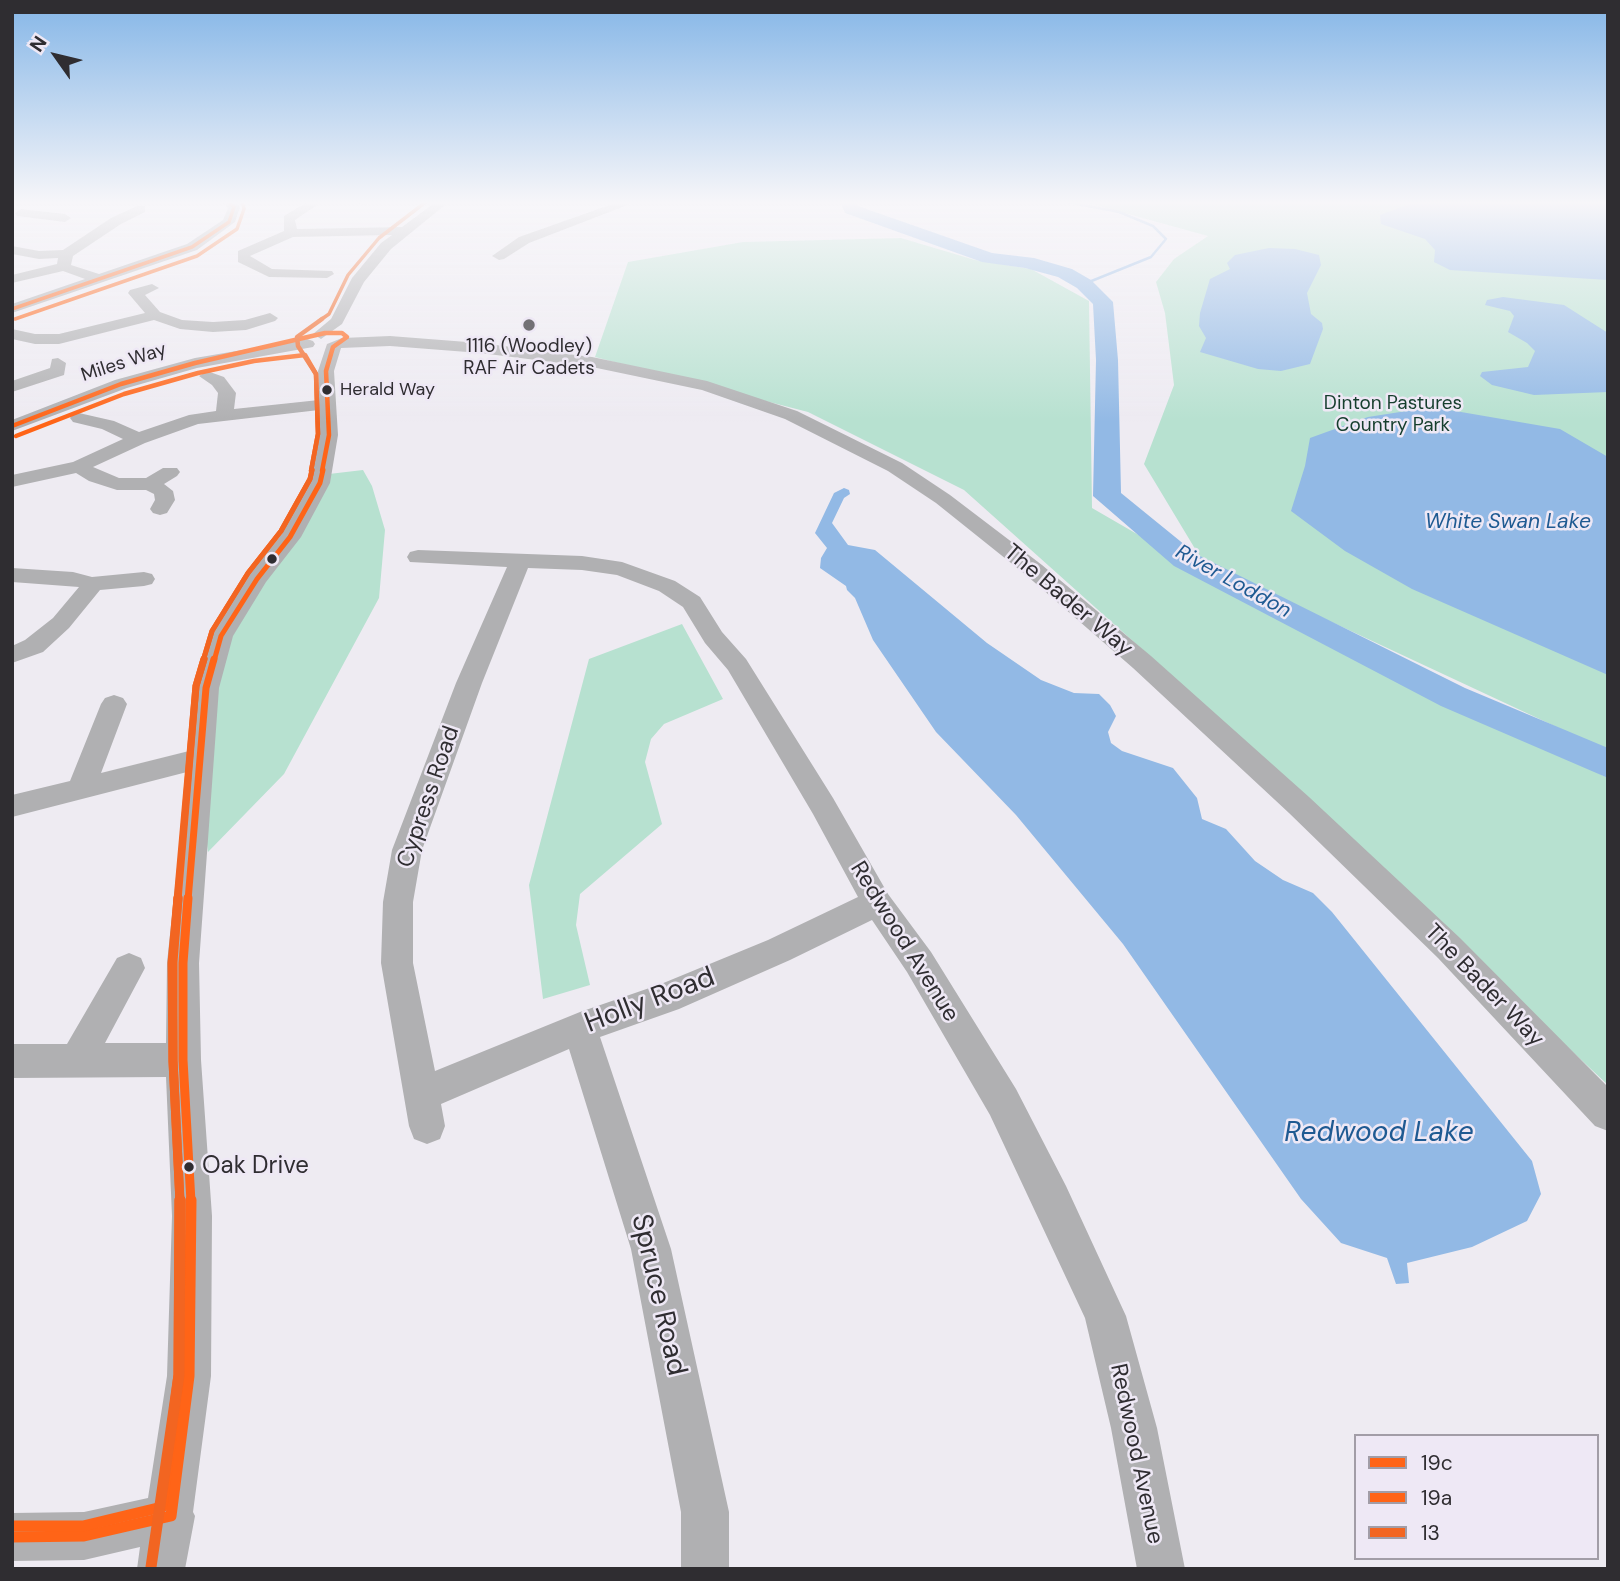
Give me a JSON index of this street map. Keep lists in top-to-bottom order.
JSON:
{
  "streets": {
    "street": [
      "Miles Way",
      "The Bader Way",
      "Cypress Road",
      "Redwood Avenue",
      "Holly Road",
      "Spruce Road"
    ]
  },
  "crossings": [
    ["Miles Way", "The Bader Way"],
    ["Cypress Road", "Redwood Avenue"],
    ["Cypress Road", "Holly Road"],
    ["Redwood Avenue", "Holly Road"],
    ["Holly Road", "Spruce Road"]
  ],
  "water": ["White Swan Lake", "River Loddon", "Redwood Lake"],
  "parks": ["Dinton Pastures Country Park"],
  "places": ["1116 (Woodley) RAF Air Cadets", "Herald Way", "Oak Drive"],
  "lines": ["transit line 19c", "transit line 19a", "transit line 13"],
  "legend": ["19c", "19a", "13"],
  "north": "top left"
}
